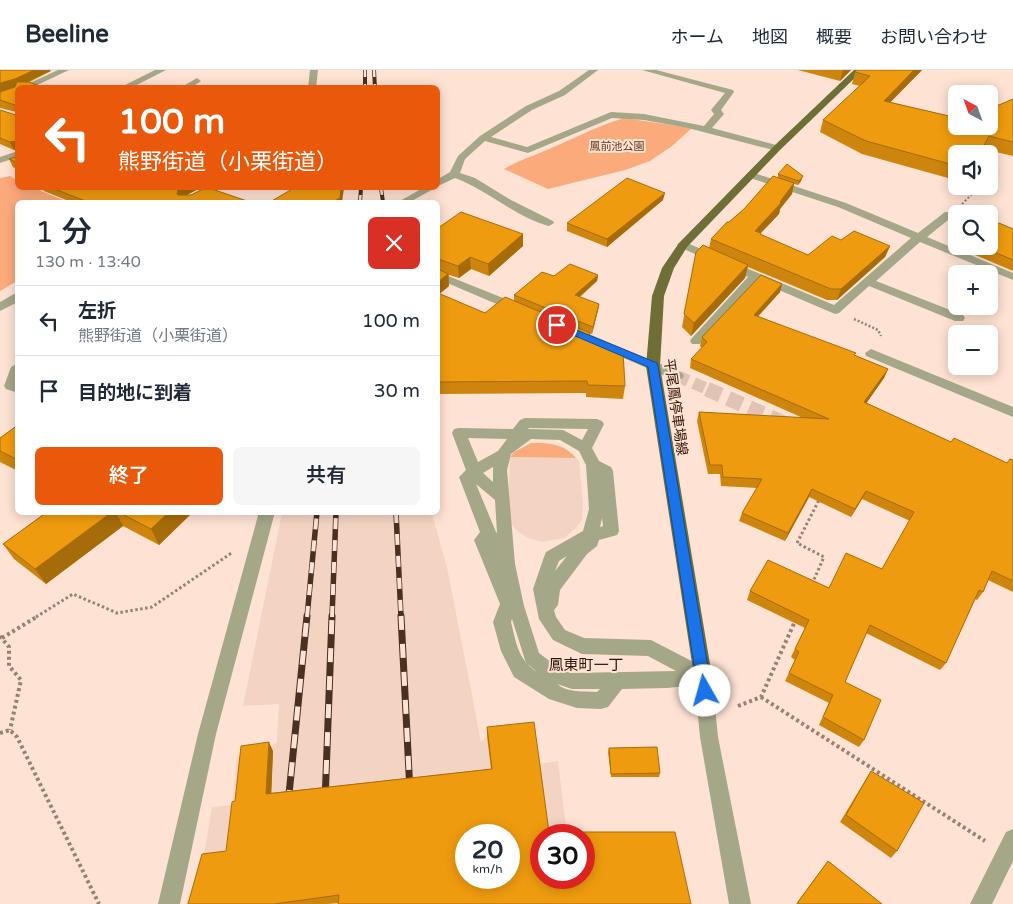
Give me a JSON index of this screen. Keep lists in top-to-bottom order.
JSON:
{
  "streets": {
    "main road": ["平尾鳳停車場線"]
  },
  "districts": ["鳳東町一丁"],
  "parks": ["鳳前池公園"],
  "north": "top left",
  "page": {
    "header": "Beeline",
    "nav": [
      "ホーム",
      "地図",
      "概要",
      "お問い合わせ"
    ],
    "map_buttons": ["+", "−"],
    "turn": ["100 m", "熊野街道（小栗街道）"],
    "heading": ["1 分", "130 m · 13:40"],
    "list": [
      {
        "name": "左折",
        "note": "熊野街道（小栗街道）",
        "value": "100 m"
      },
      {
        "name": "目的地に到着",
        "value": "30 m"
      }
    ],
    "buttons": ["終了", "共有"],
    "speed": "20 km/h",
    "limit": "30"
  }
}
